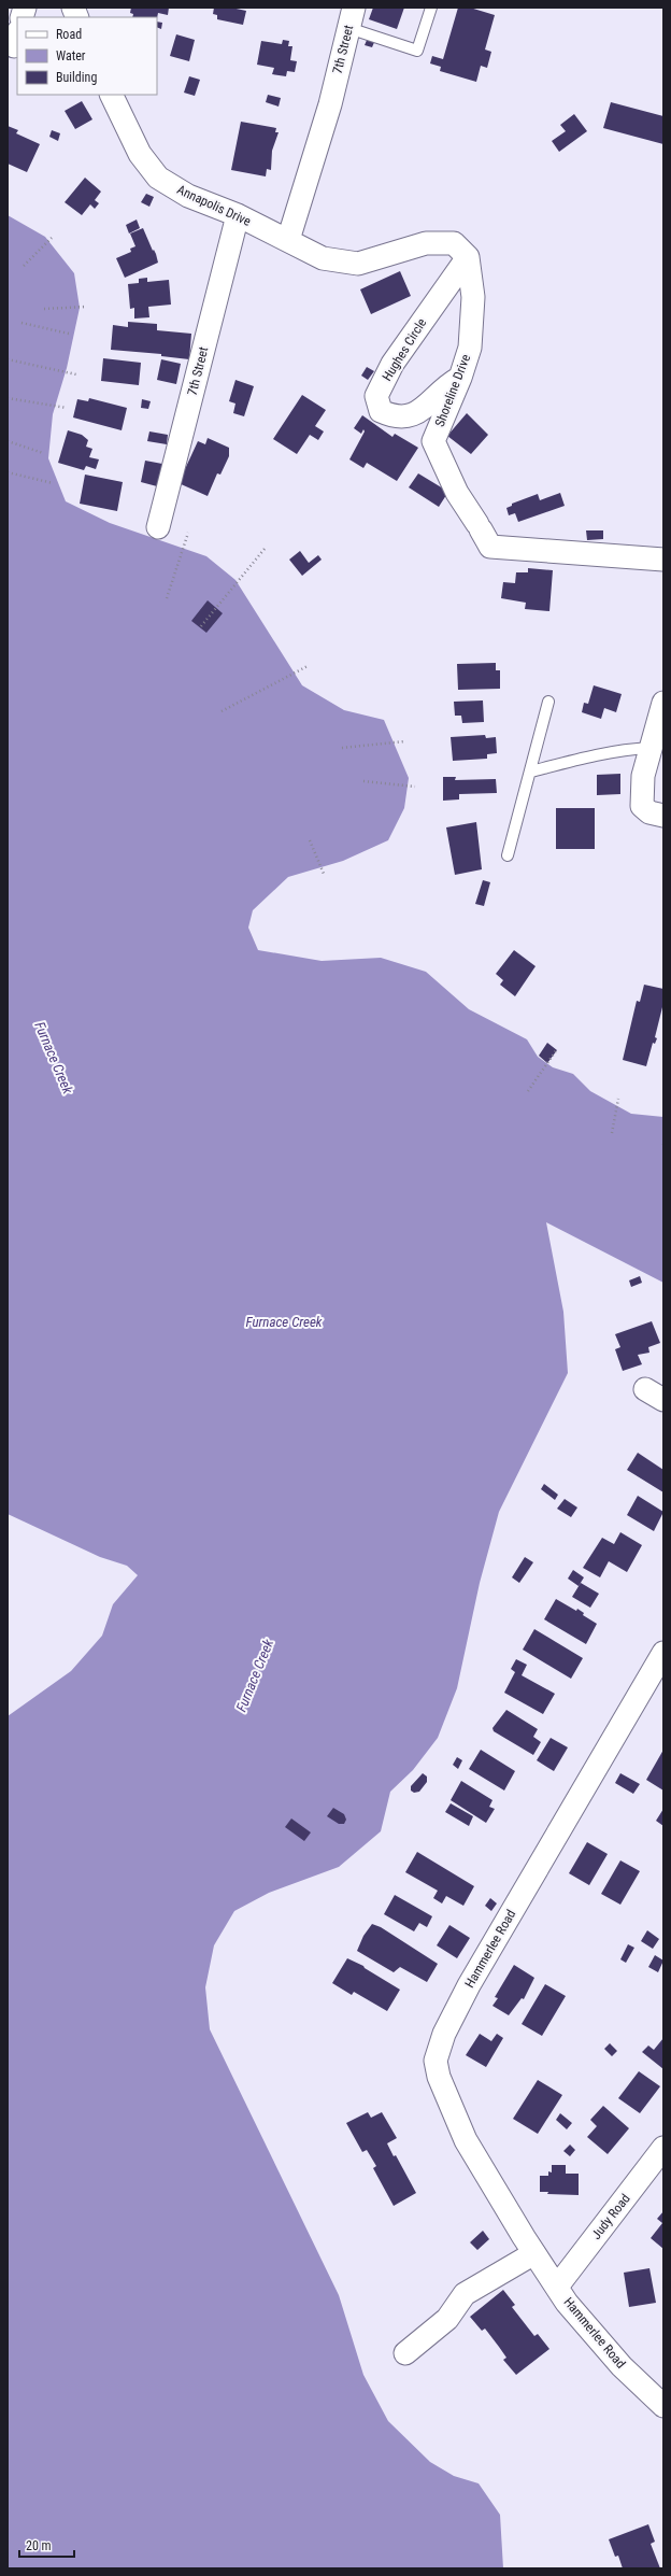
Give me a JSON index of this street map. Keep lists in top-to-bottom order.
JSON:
{
  "streets": {
    "street": [
      "7th Street",
      "Annapolis Drive",
      "Hughes Circle",
      "Shoreline Drive",
      "Hammerlee Road",
      "Judy Road"
    ]
  },
  "crossings": [
    ["7th Street", "Annapolis Drive"],
    ["Hughes Circle", "Shoreline Drive"],
    ["Hammerlee Road", "Judy Road"]
  ],
  "water": ["Furnace Creek"],
  "legend": ["Road", "Water", "Building"],
  "scale_bar": "20 m"
}
